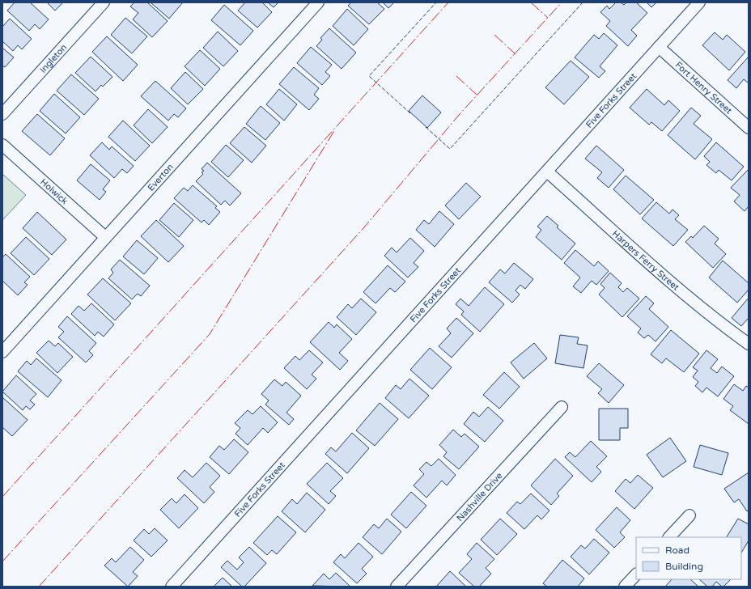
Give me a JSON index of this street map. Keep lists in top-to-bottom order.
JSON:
{
  "streets": {
    "street": [
      "Ingleton",
      "Fort Henry Street",
      "Five Forks Street",
      "Everton",
      "Holwick",
      "Harpers Ferry Street",
      "Nashville Drive"
    ]
  },
  "crossings": [
    ["Fort Henry Street", "Five Forks Street"],
    ["Five Forks Street", "Harpers Ferry Street"],
    ["Everton", "Holwick"]
  ],
  "legend": ["Road", "Building"]
}
